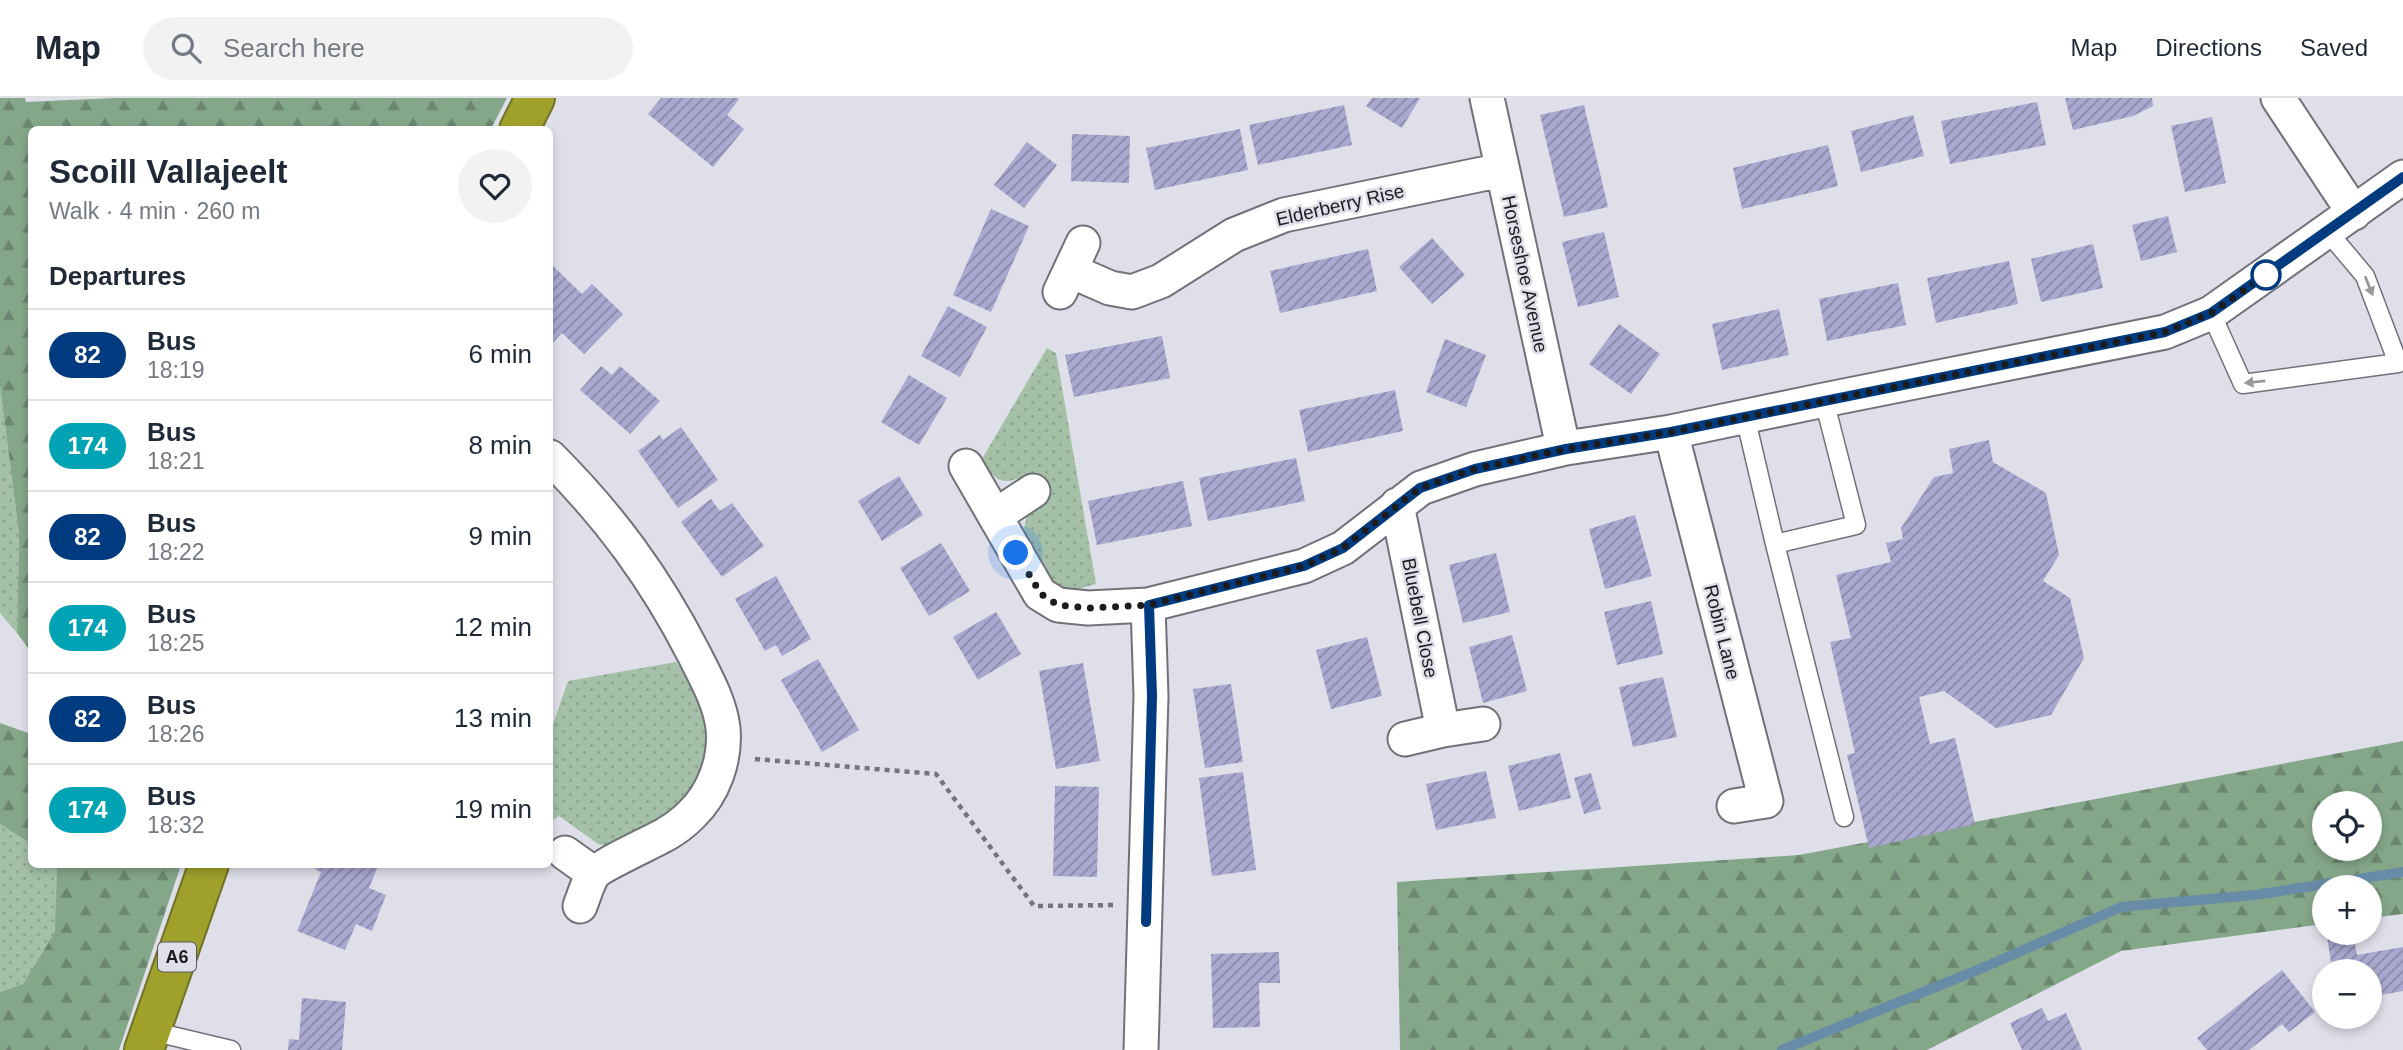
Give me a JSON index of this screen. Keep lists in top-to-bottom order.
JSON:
{
  "streets": {
    "highway": ["A6"],
    "street": [
      "Elderberry Rise",
      "Horseshoe Avenue",
      "Bluebell Close",
      "Robin Lane"
    ]
  },
  "crossings": [
    ["Elderberry Rise", "Horseshoe Avenue"]
  ],
  "lines": ["bus line 82"],
  "page": {
    "header": "Map",
    "search": "Search here",
    "nav": ["Map", "Directions", "Saved"],
    "heading": [
      ["Scoill Vallajeelt", "Walk · 4 min · 260 m"],
      "Departures"
    ],
    "list": [
      {
        "mark": "82",
        "name": "Bus",
        "note": "18:19",
        "value": "6 min"
      },
      {
        "mark": "174",
        "name": "Bus",
        "note": "18:21",
        "value": "8 min"
      },
      {
        "mark": "82",
        "name": "Bus",
        "note": "18:22",
        "value": "9 min"
      },
      {
        "mark": "174",
        "name": "Bus",
        "note": "18:25",
        "value": "12 min"
      },
      {
        "mark": "82",
        "name": "Bus",
        "note": "18:26",
        "value": "13 min"
      },
      {
        "mark": "174",
        "name": "Bus",
        "note": "18:32",
        "value": "19 min"
      }
    ],
    "map_buttons": ["+", "−"]
  }
}
